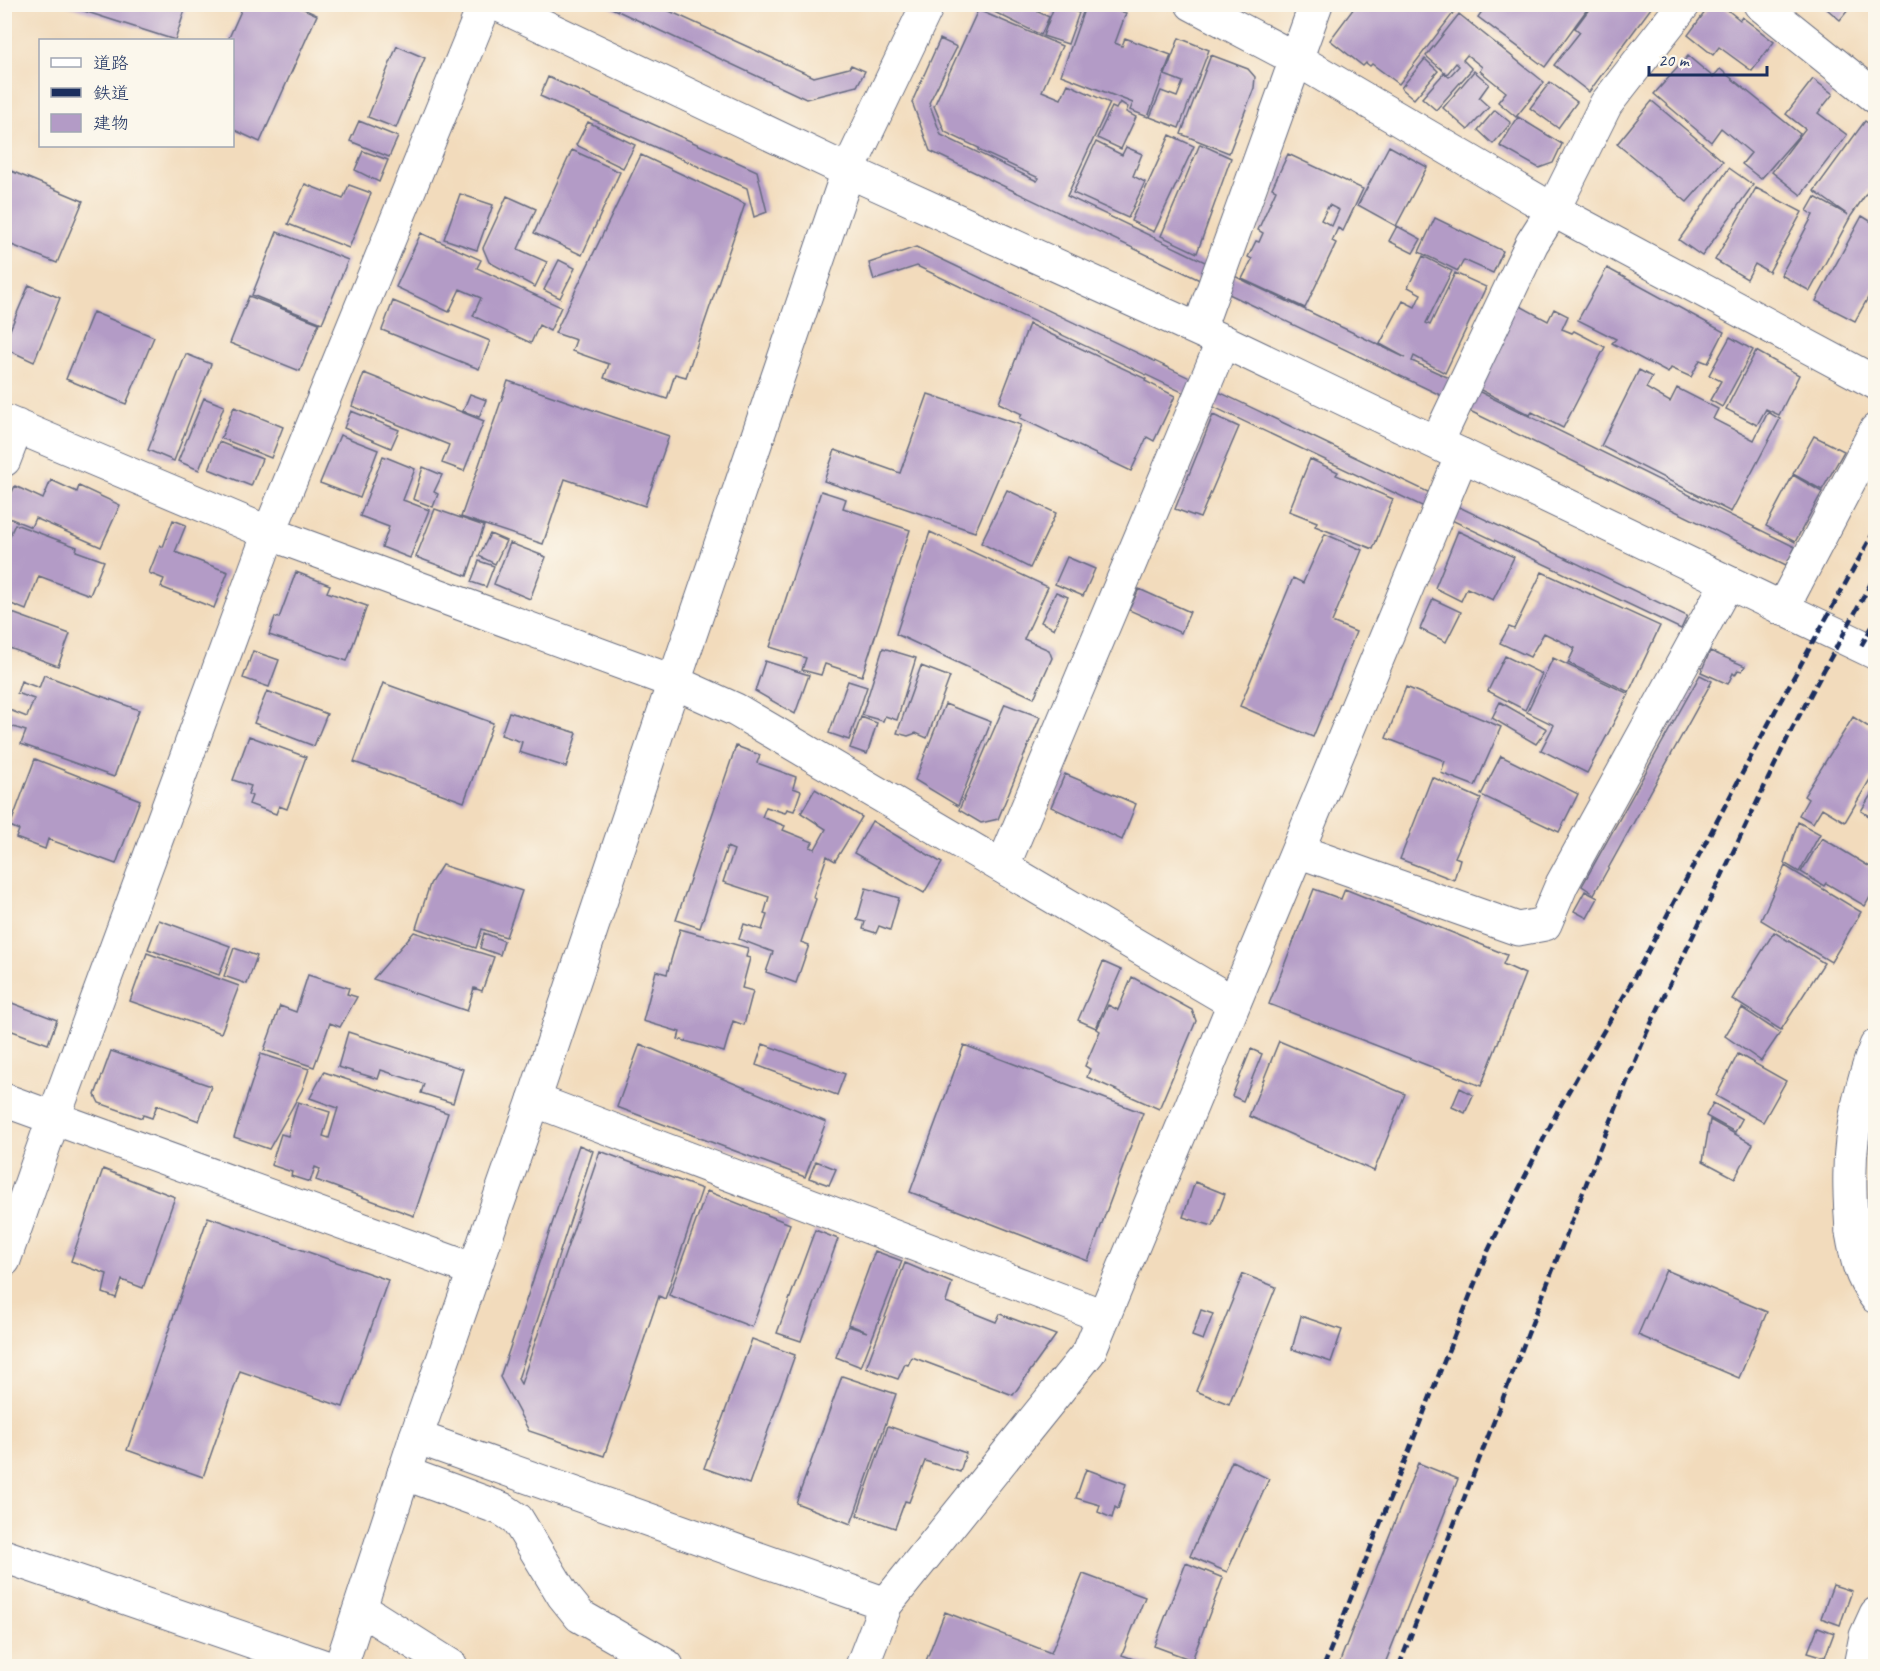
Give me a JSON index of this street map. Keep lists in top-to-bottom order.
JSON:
{
  "legend": ["道路", "鉄道", "建物"],
  "scale_bar": "20 m"
}
